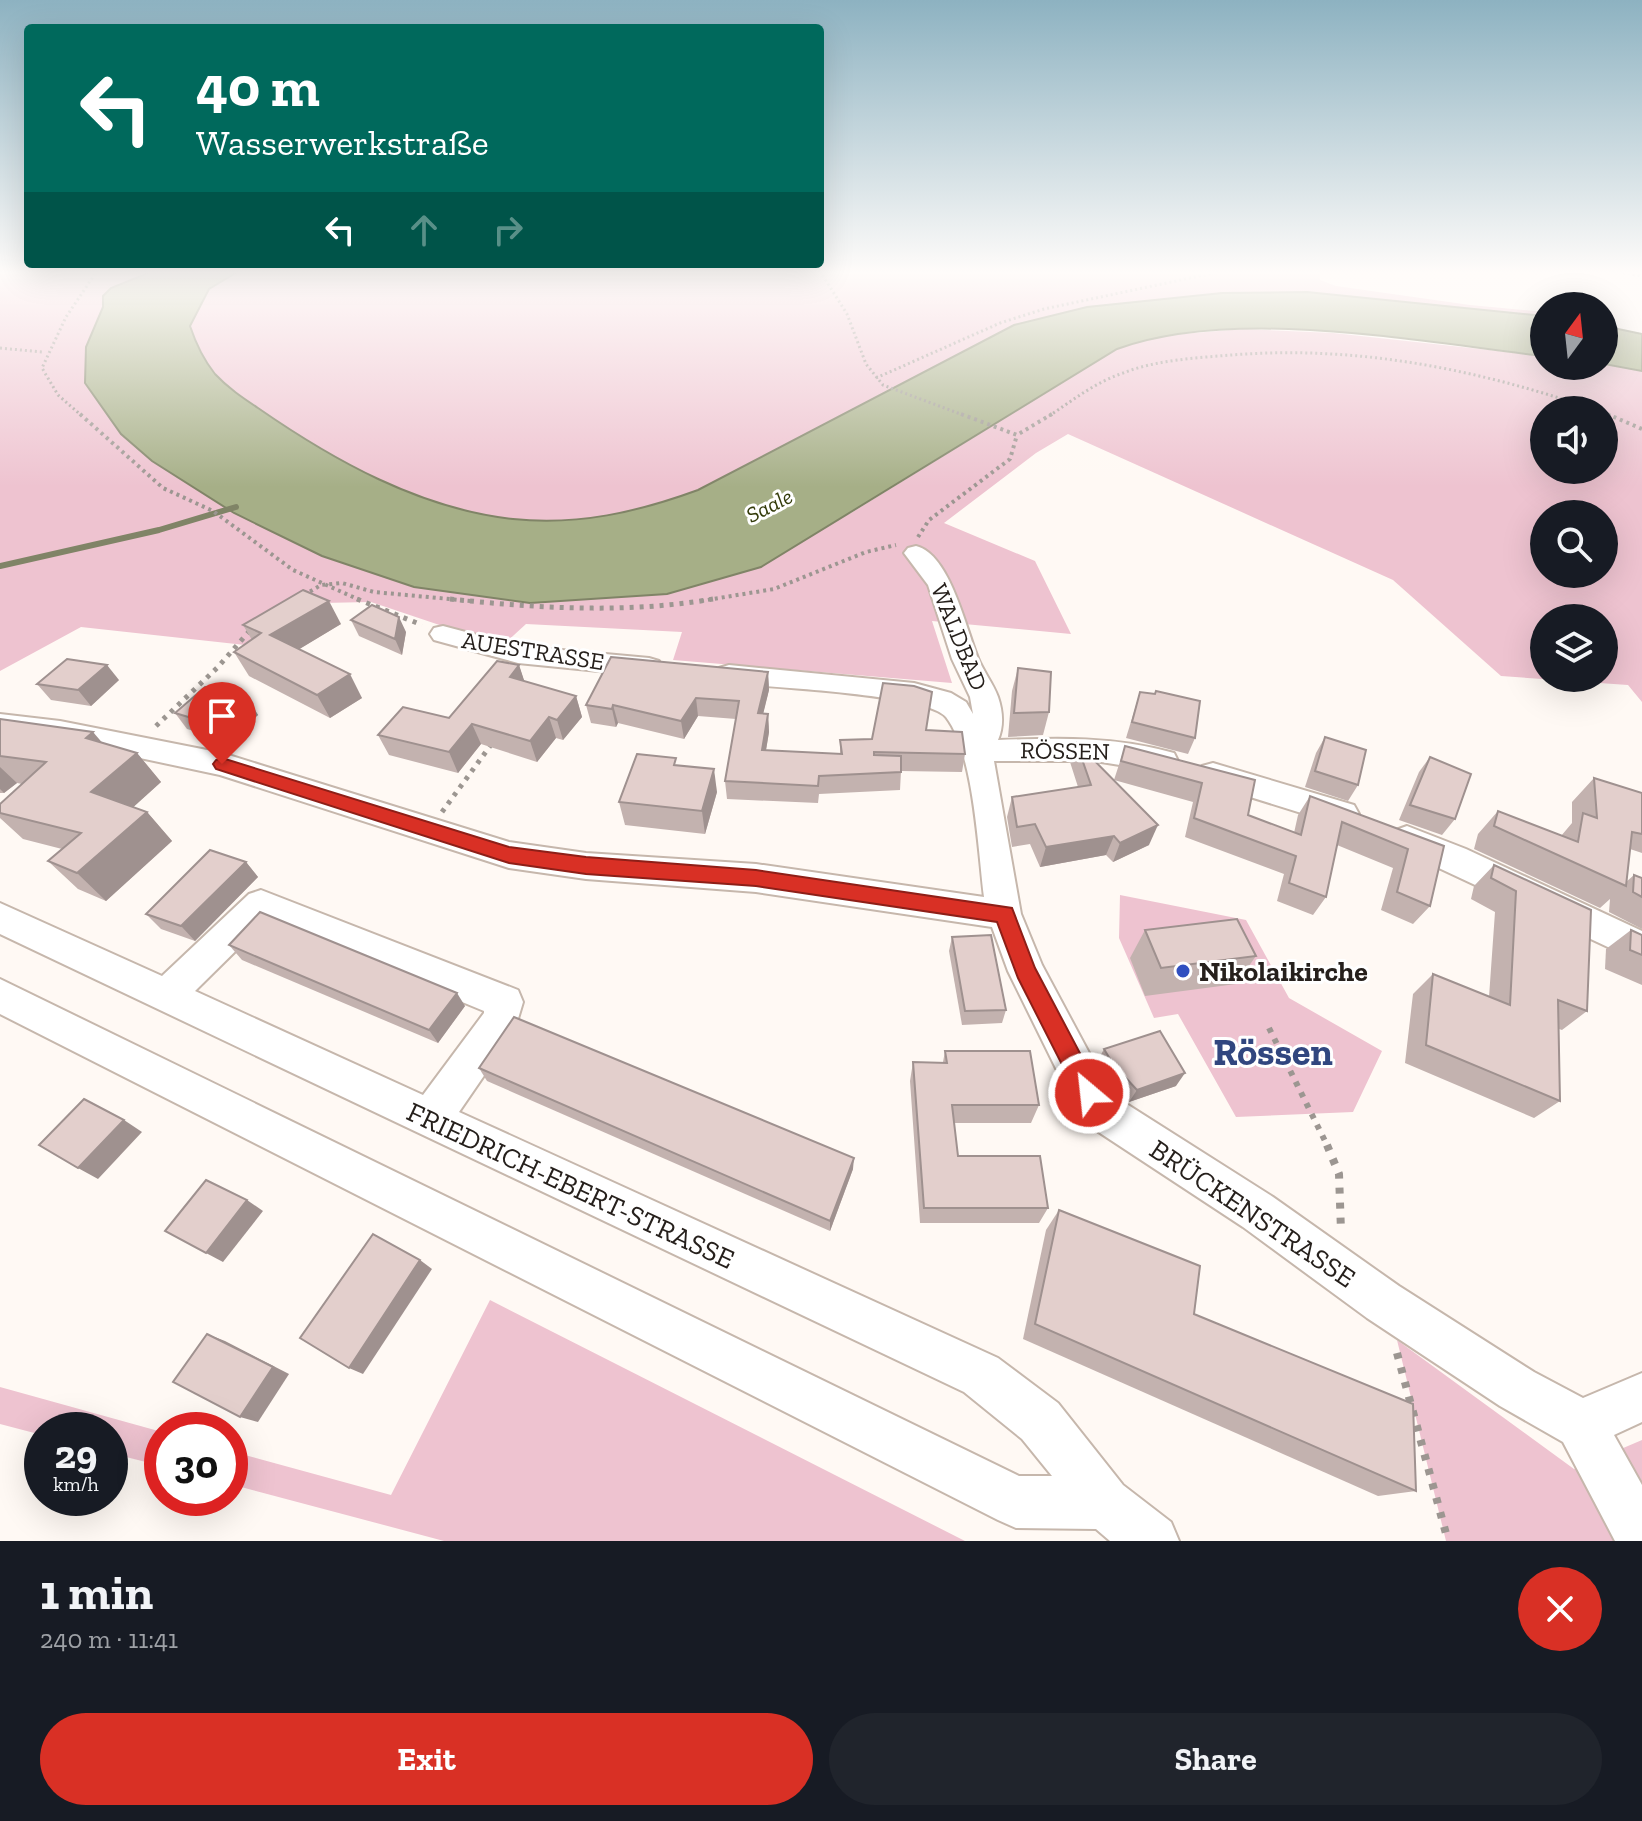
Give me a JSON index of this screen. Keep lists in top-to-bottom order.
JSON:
{
  "streets": {
    "street": [
      "WALDBAD",
      "AUESTRASSE",
      "RÖSSEN",
      "FRIEDRICH-EBERT-STRASSE",
      "BRÜCKENSTRASSE"
    ]
  },
  "crossings": [
    ["WALDBAD", "RÖSSEN"],
    ["WALDBAD", "BRÜCKENSTRASSE"],
    ["RÖSSEN", "BRÜCKENSTRASSE"]
  ],
  "districts": ["Rössen"],
  "water": ["Saale"],
  "places": ["Nikolaikirche"],
  "north": "top",
  "page": {
    "turn": ["40 m", "Wasserwerkstraße"],
    "speed": "29 km/h",
    "limit": "30",
    "heading": ["1 min", "240 m · 11:41"],
    "buttons": ["Exit", "Share"]
  }
}
